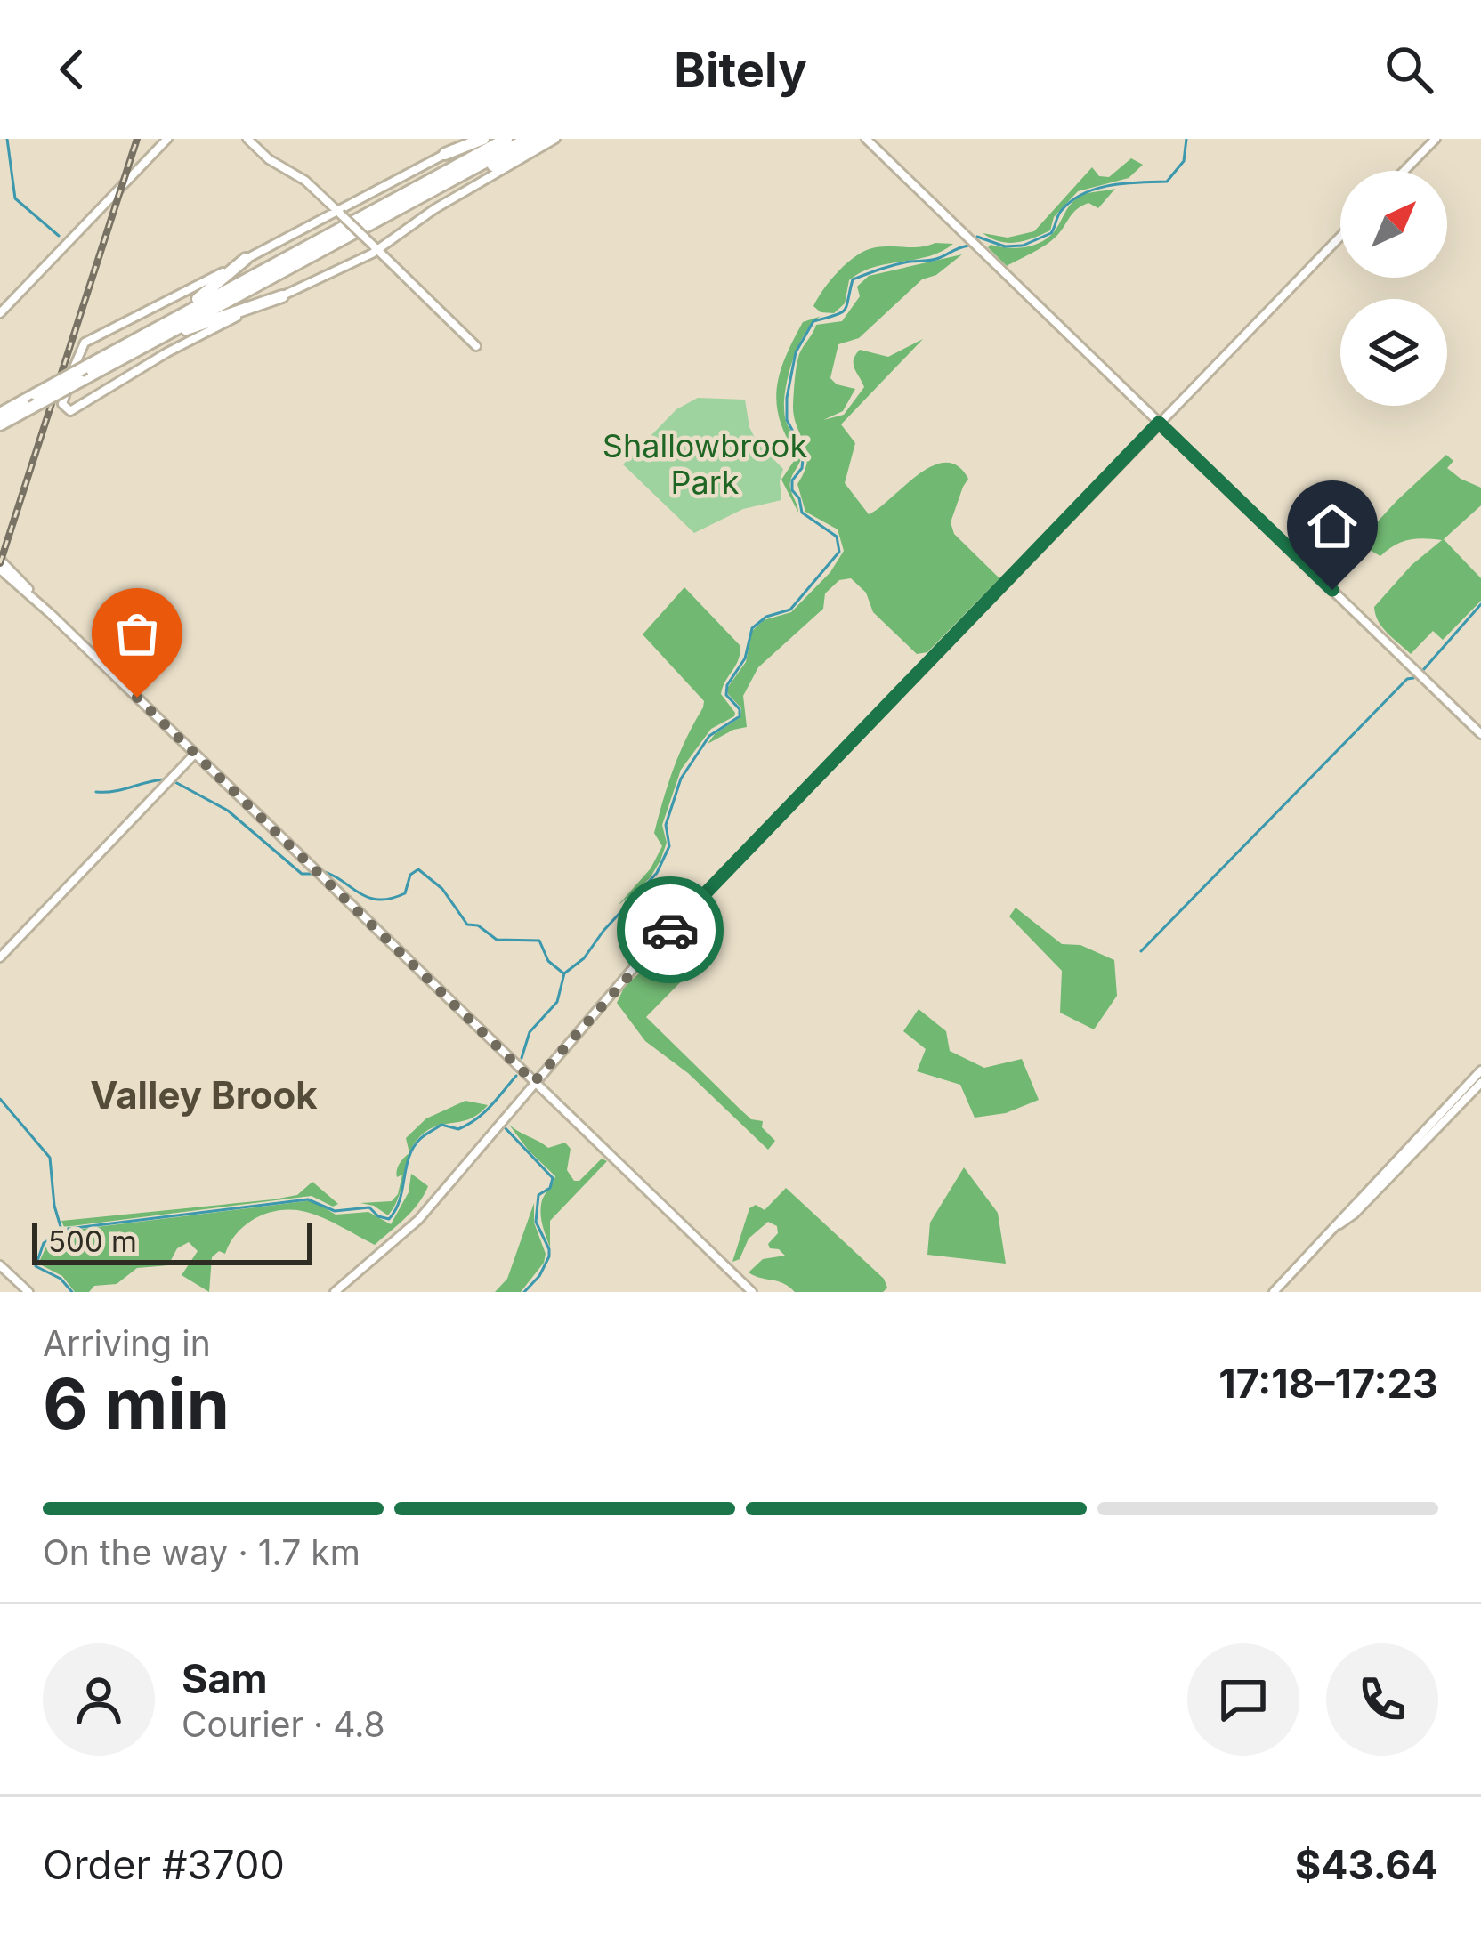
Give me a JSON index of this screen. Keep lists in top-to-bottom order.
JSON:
{
  "districts": ["Valley Brook"],
  "parks": ["Shallowbrook Park"],
  "scale_bar": "500 m",
  "north": "top right",
  "page": {
    "header": "Bitely",
    "scale": "500 m",
    "heading": ["6 min", "Arriving in", "17:18–17:23"],
    "panel": [
      "Sam",
      "Courier · 4.8",
      "Order #3700",
      "$43.64"
    ],
    "bar": "On the way · 1.7 km"
  }
}
